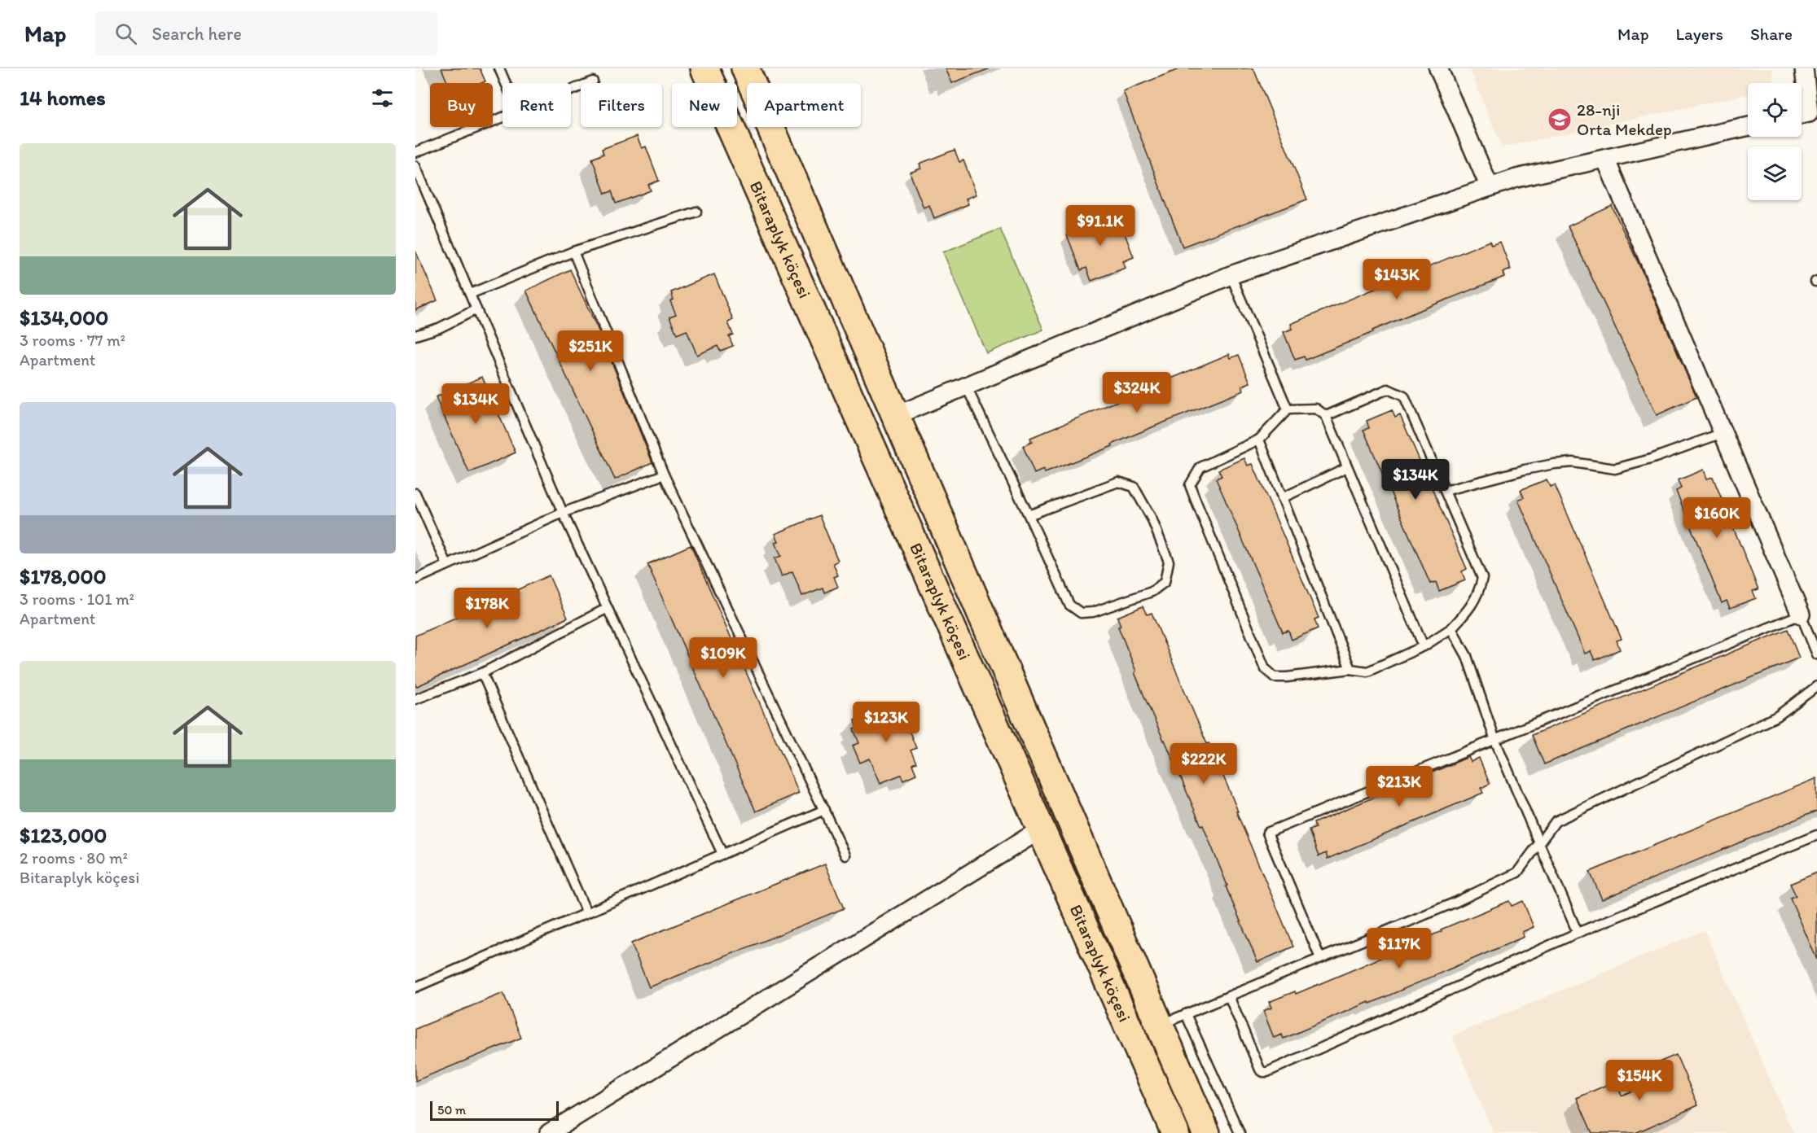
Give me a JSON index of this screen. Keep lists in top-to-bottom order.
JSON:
{
  "streets": {
    "highway": ["Bitaraplyk köçesi"]
  },
  "places": {
    "school or university": ["28-nji Orta Mekdep"]
  },
  "scale_bar": "50 m",
  "page": {
    "header": "Map",
    "search": "Search here",
    "nav": ["Map", "Layers", "Share"],
    "heading": "14 homes",
    "chip": [
      "Buy",
      "Rent",
      "Filters",
      "New",
      "Apartment"
    ],
    "list": [
      {
        "name": "$134,000",
        "note": "3 rooms · 77 m² · Apartment"
      },
      {
        "name": "$178,000",
        "note": "3 rooms · 101 m² · Apartment"
      },
      {
        "name": "$123,000",
        "note": "2 rooms · 80 m² · Bitaraplyk köçesi"
      }
    ],
    "price": [
      "$91.1K",
      "$143K",
      "$251K",
      "$324K",
      "$134K",
      "$134K",
      "$160K",
      "$178K",
      "$109K",
      "$123K",
      "$222K",
      "$213K",
      "$117K",
      "$154K"
    ],
    "scale": "50 m"
  }
}
